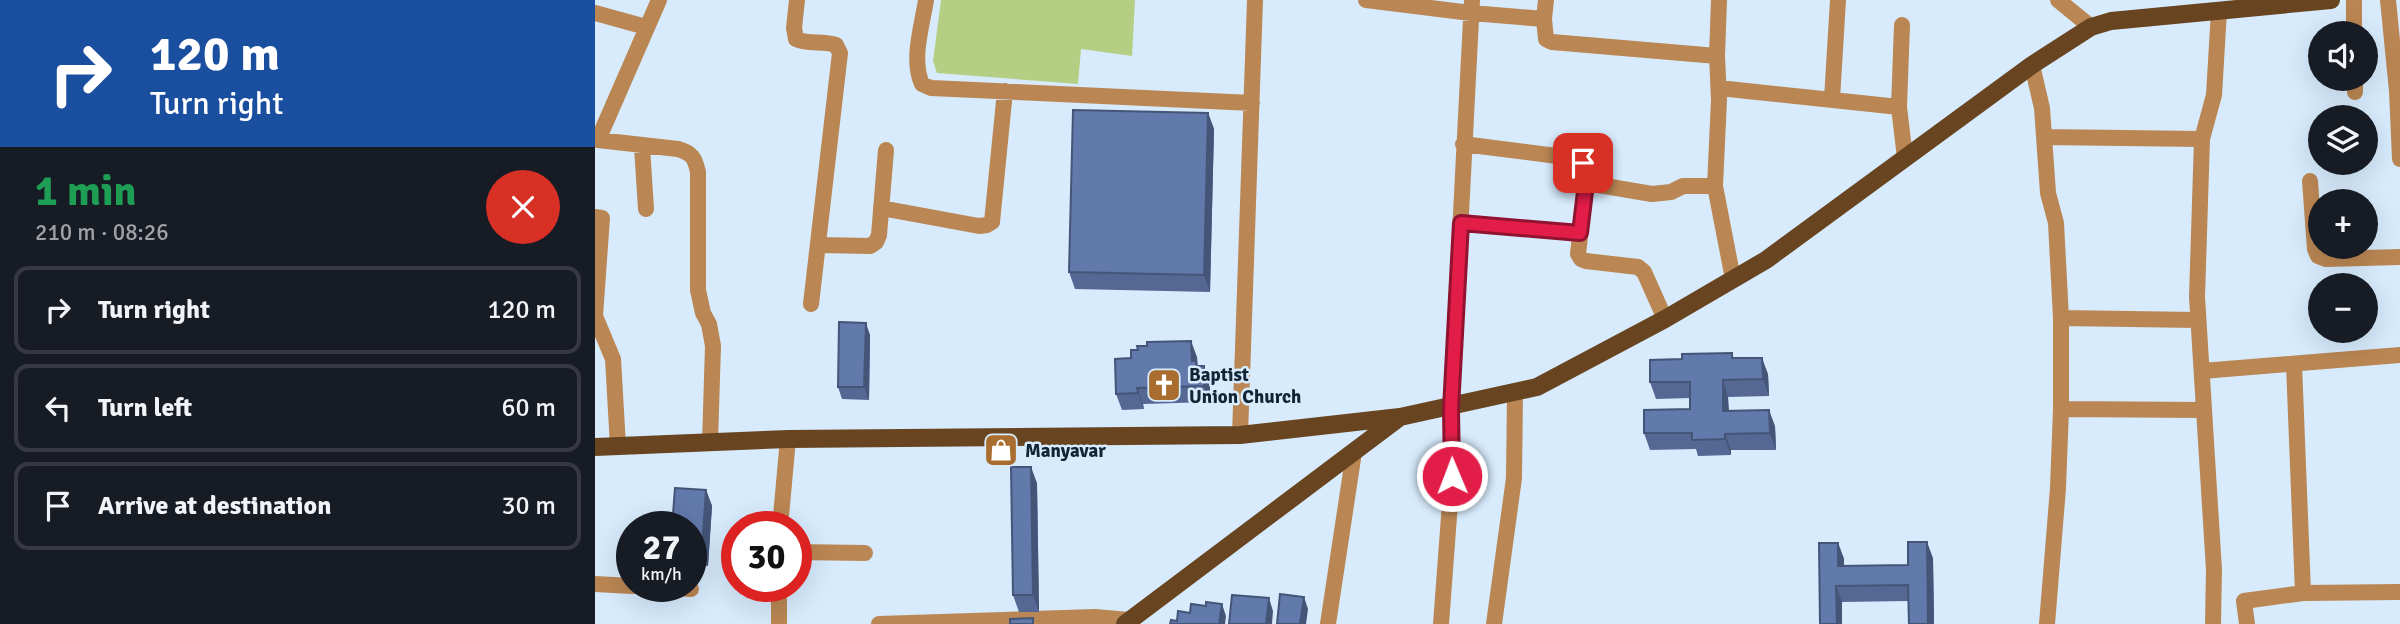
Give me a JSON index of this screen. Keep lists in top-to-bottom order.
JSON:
{
  "places": {
    "church": ["Baptist Union Church"],
    "shop": ["Manyavar"]
  },
  "page": {
    "turn": ["120 m", "Turn right"],
    "map_buttons": ["+", "−"],
    "heading": ["1 min", "210 m · 08:26"],
    "list": [
      {
        "name": "Turn right",
        "value": "120 m"
      },
      {
        "name": "Turn left",
        "value": "60 m"
      },
      {
        "name": "Arrive at destination",
        "value": "30 m"
      }
    ],
    "speed": "27 km/h",
    "limit": "30"
  }
}
